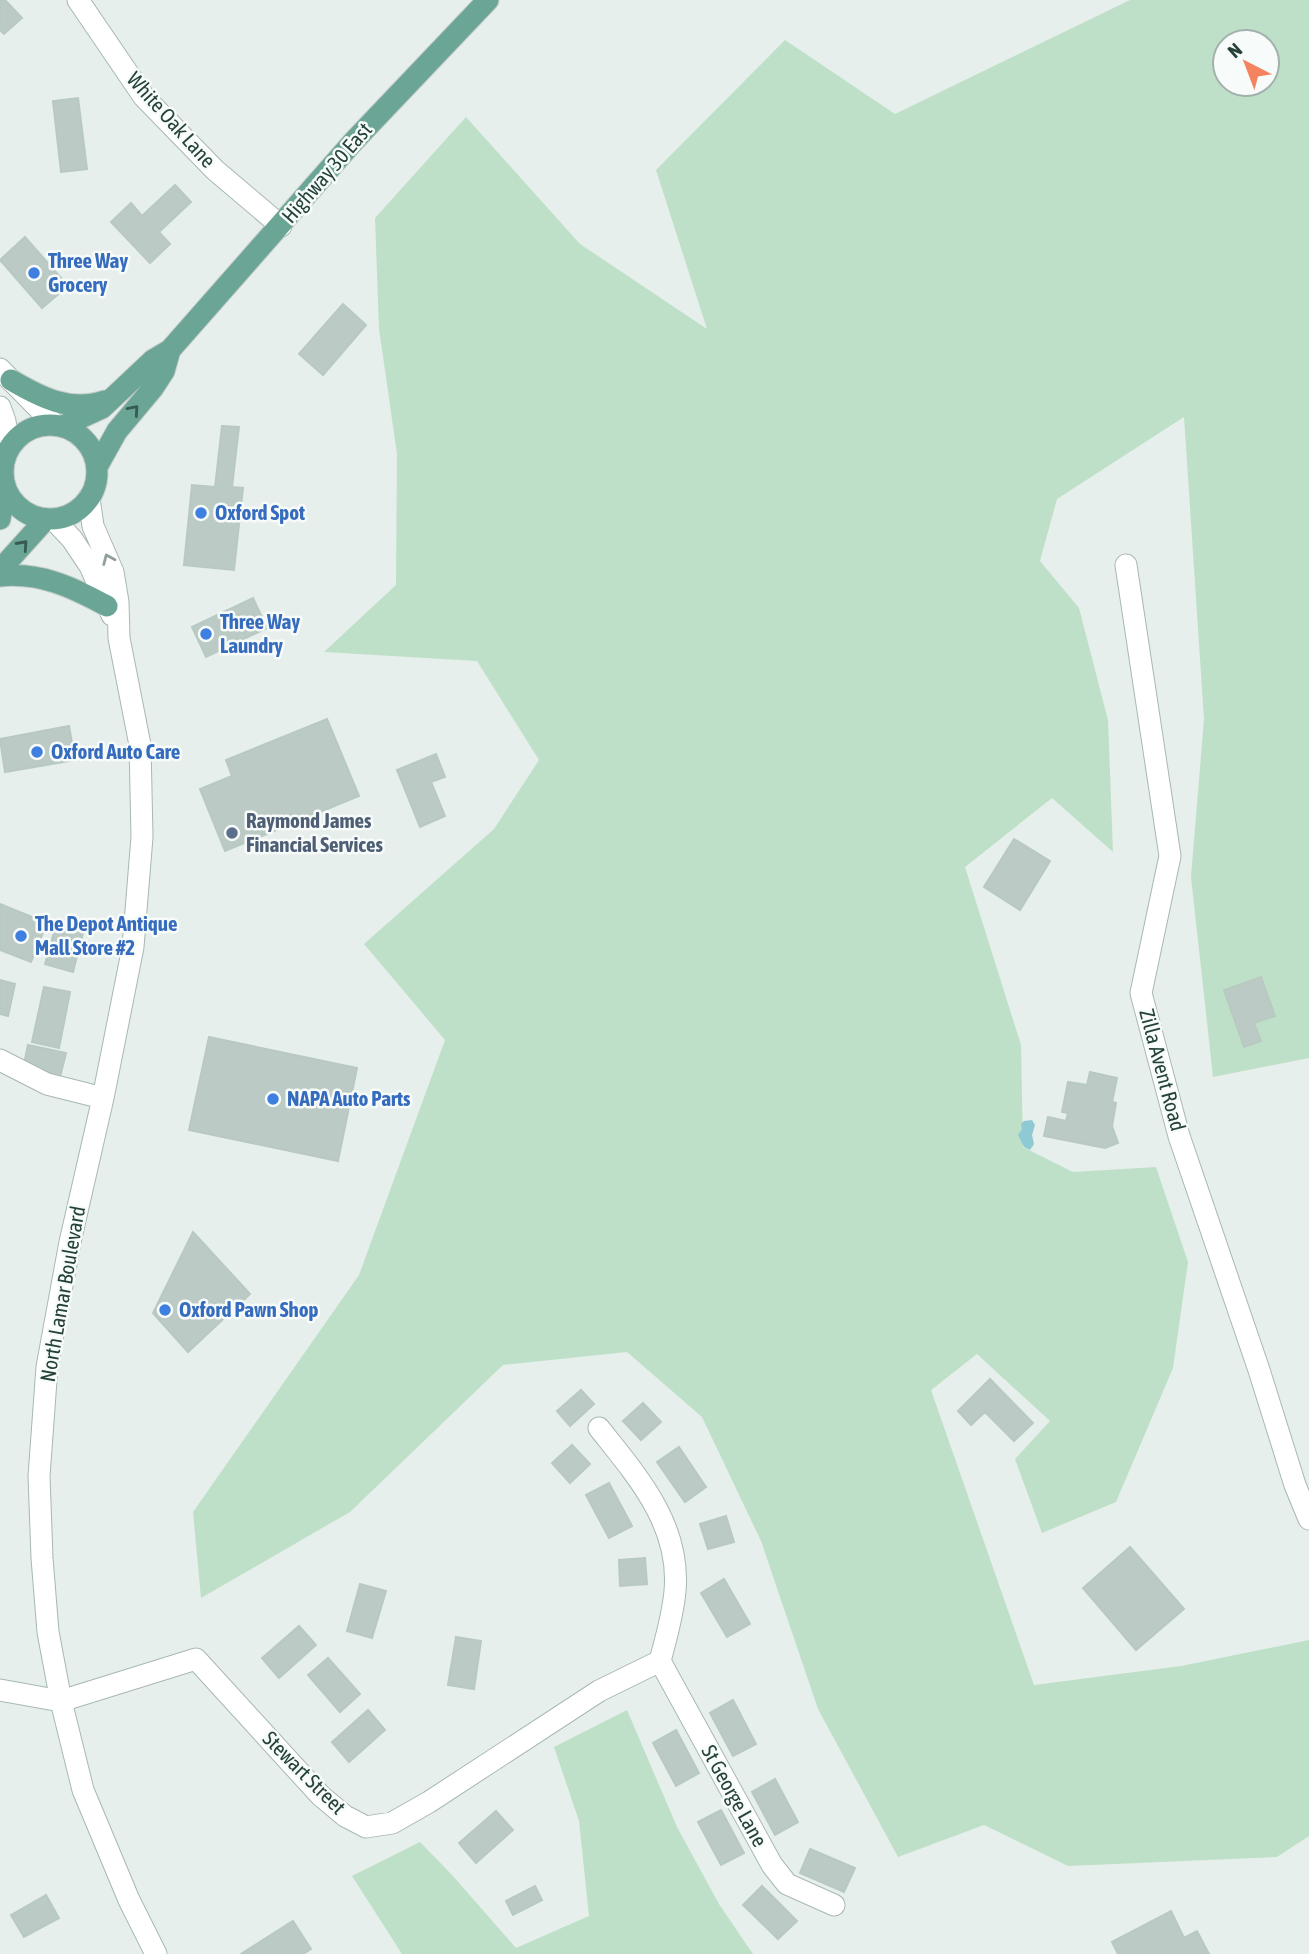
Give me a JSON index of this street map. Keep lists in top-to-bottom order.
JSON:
{
  "streets": {
    "main road": ["Highway 30 East"],
    "street": [
      "White Oak Lane",
      "Zilla Avent Road",
      "North Lamar Boulevard",
      "Stewart Street",
      "St George Lane"
    ]
  },
  "crossings": [
    ["White Oak Lane", "Highway 30 East"],
    ["Highway 30 East", "North Lamar Boulevard"],
    ["North Lamar Boulevard", "Stewart Street"],
    ["Stewart Street", "St George Lane"]
  ],
  "places": [
    "Three Way Grocery",
    "Oxford Spot",
    "Three Way Laundry",
    "Oxford Auto Care",
    "Raymond James Financial Services",
    "The Depot Antique Mall Store #2",
    "NAPA Auto Parts",
    "Oxford Pawn Shop"
  ],
  "north": "top left"
}
